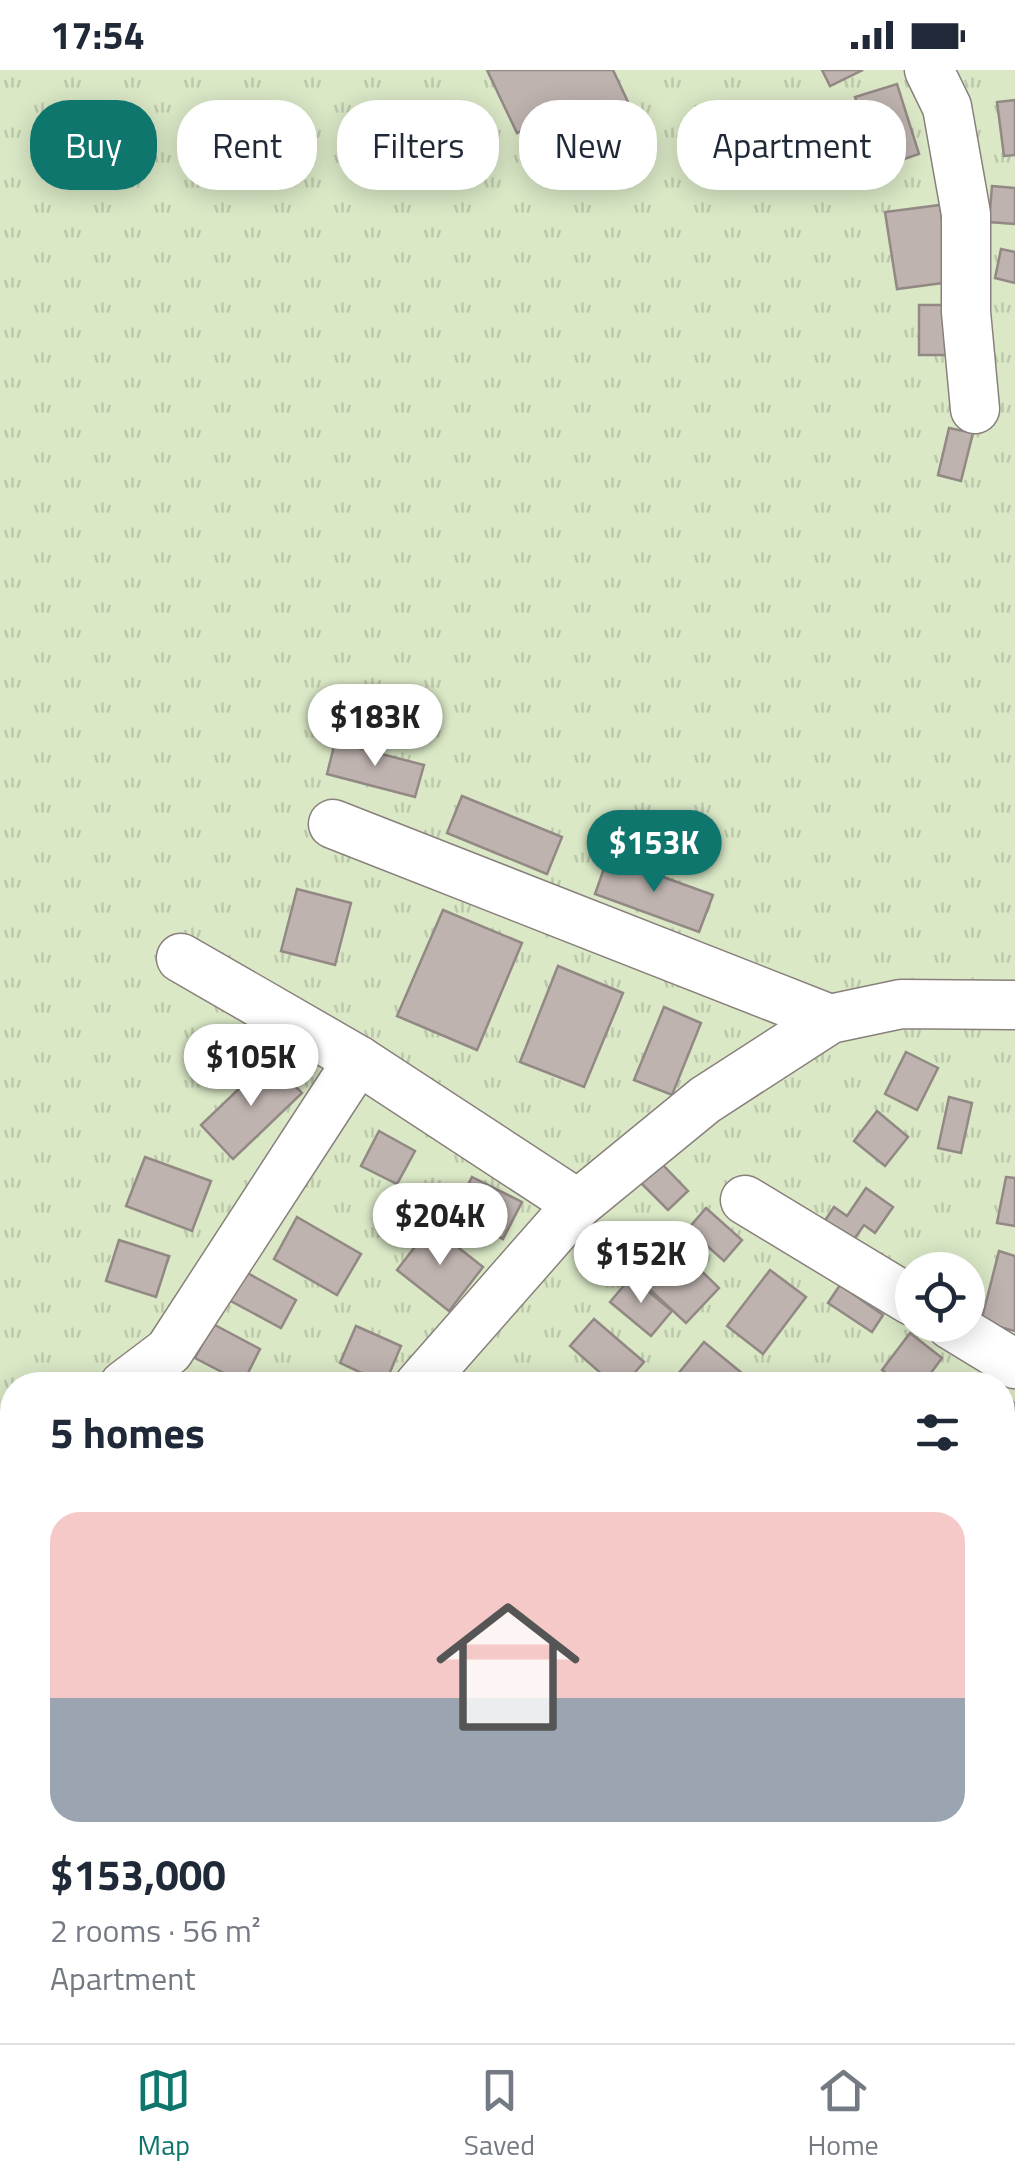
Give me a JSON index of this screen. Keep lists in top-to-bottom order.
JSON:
{
  "page": {
    "status": "17:54",
    "chip": [
      "Buy",
      "Rent",
      "Filters",
      "New",
      "Apartment"
    ],
    "price": [
      "$183K",
      "$153K",
      "$105K",
      "$204K",
      "$152K"
    ],
    "heading": "5 homes",
    "list": [
      {
        "name": "$153,000",
        "note": "2 rooms · 56 m² · Apartment"
      }
    ],
    "tabs": ["Map", "Saved", "Home"]
  }
}
